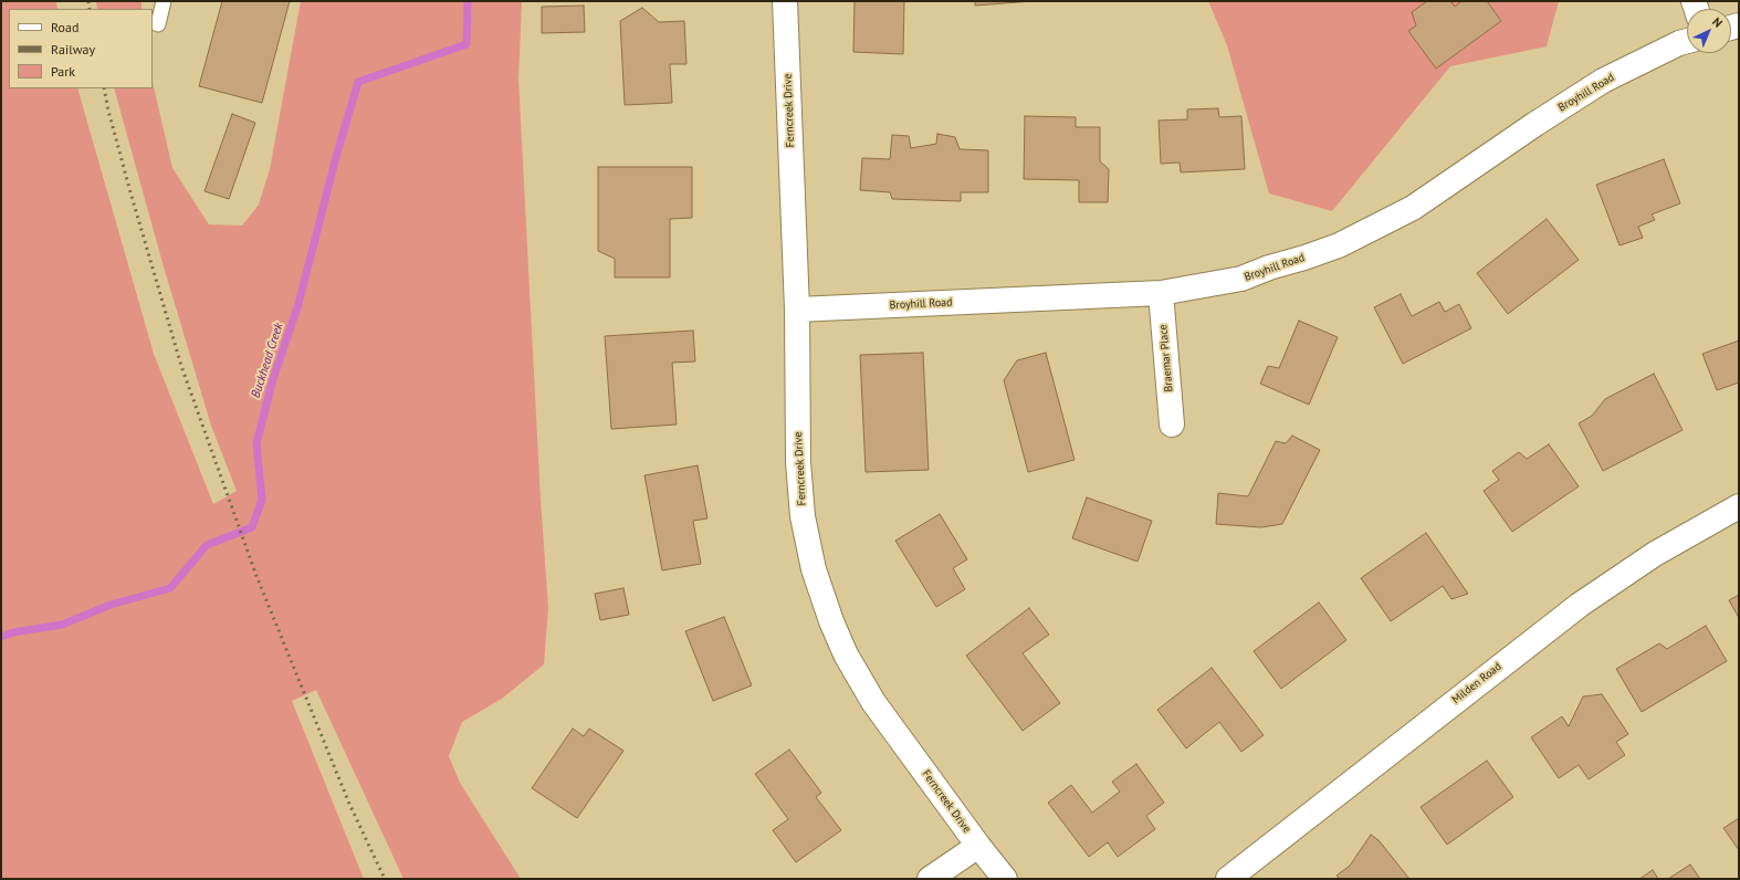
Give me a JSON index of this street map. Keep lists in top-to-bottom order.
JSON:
{
  "streets": {
    "street": [
      "Broyhill Road",
      "Ferncreek Drive",
      "Braemar Place",
      "Milden Road"
    ]
  },
  "crossings": [
    ["Broyhill Road", "Ferncreek Drive"],
    ["Broyhill Road", "Braemar Place"]
  ],
  "water": ["Buckhead Creek"],
  "legend": ["Road", "Railway", "Park"],
  "north": "top right"
}
